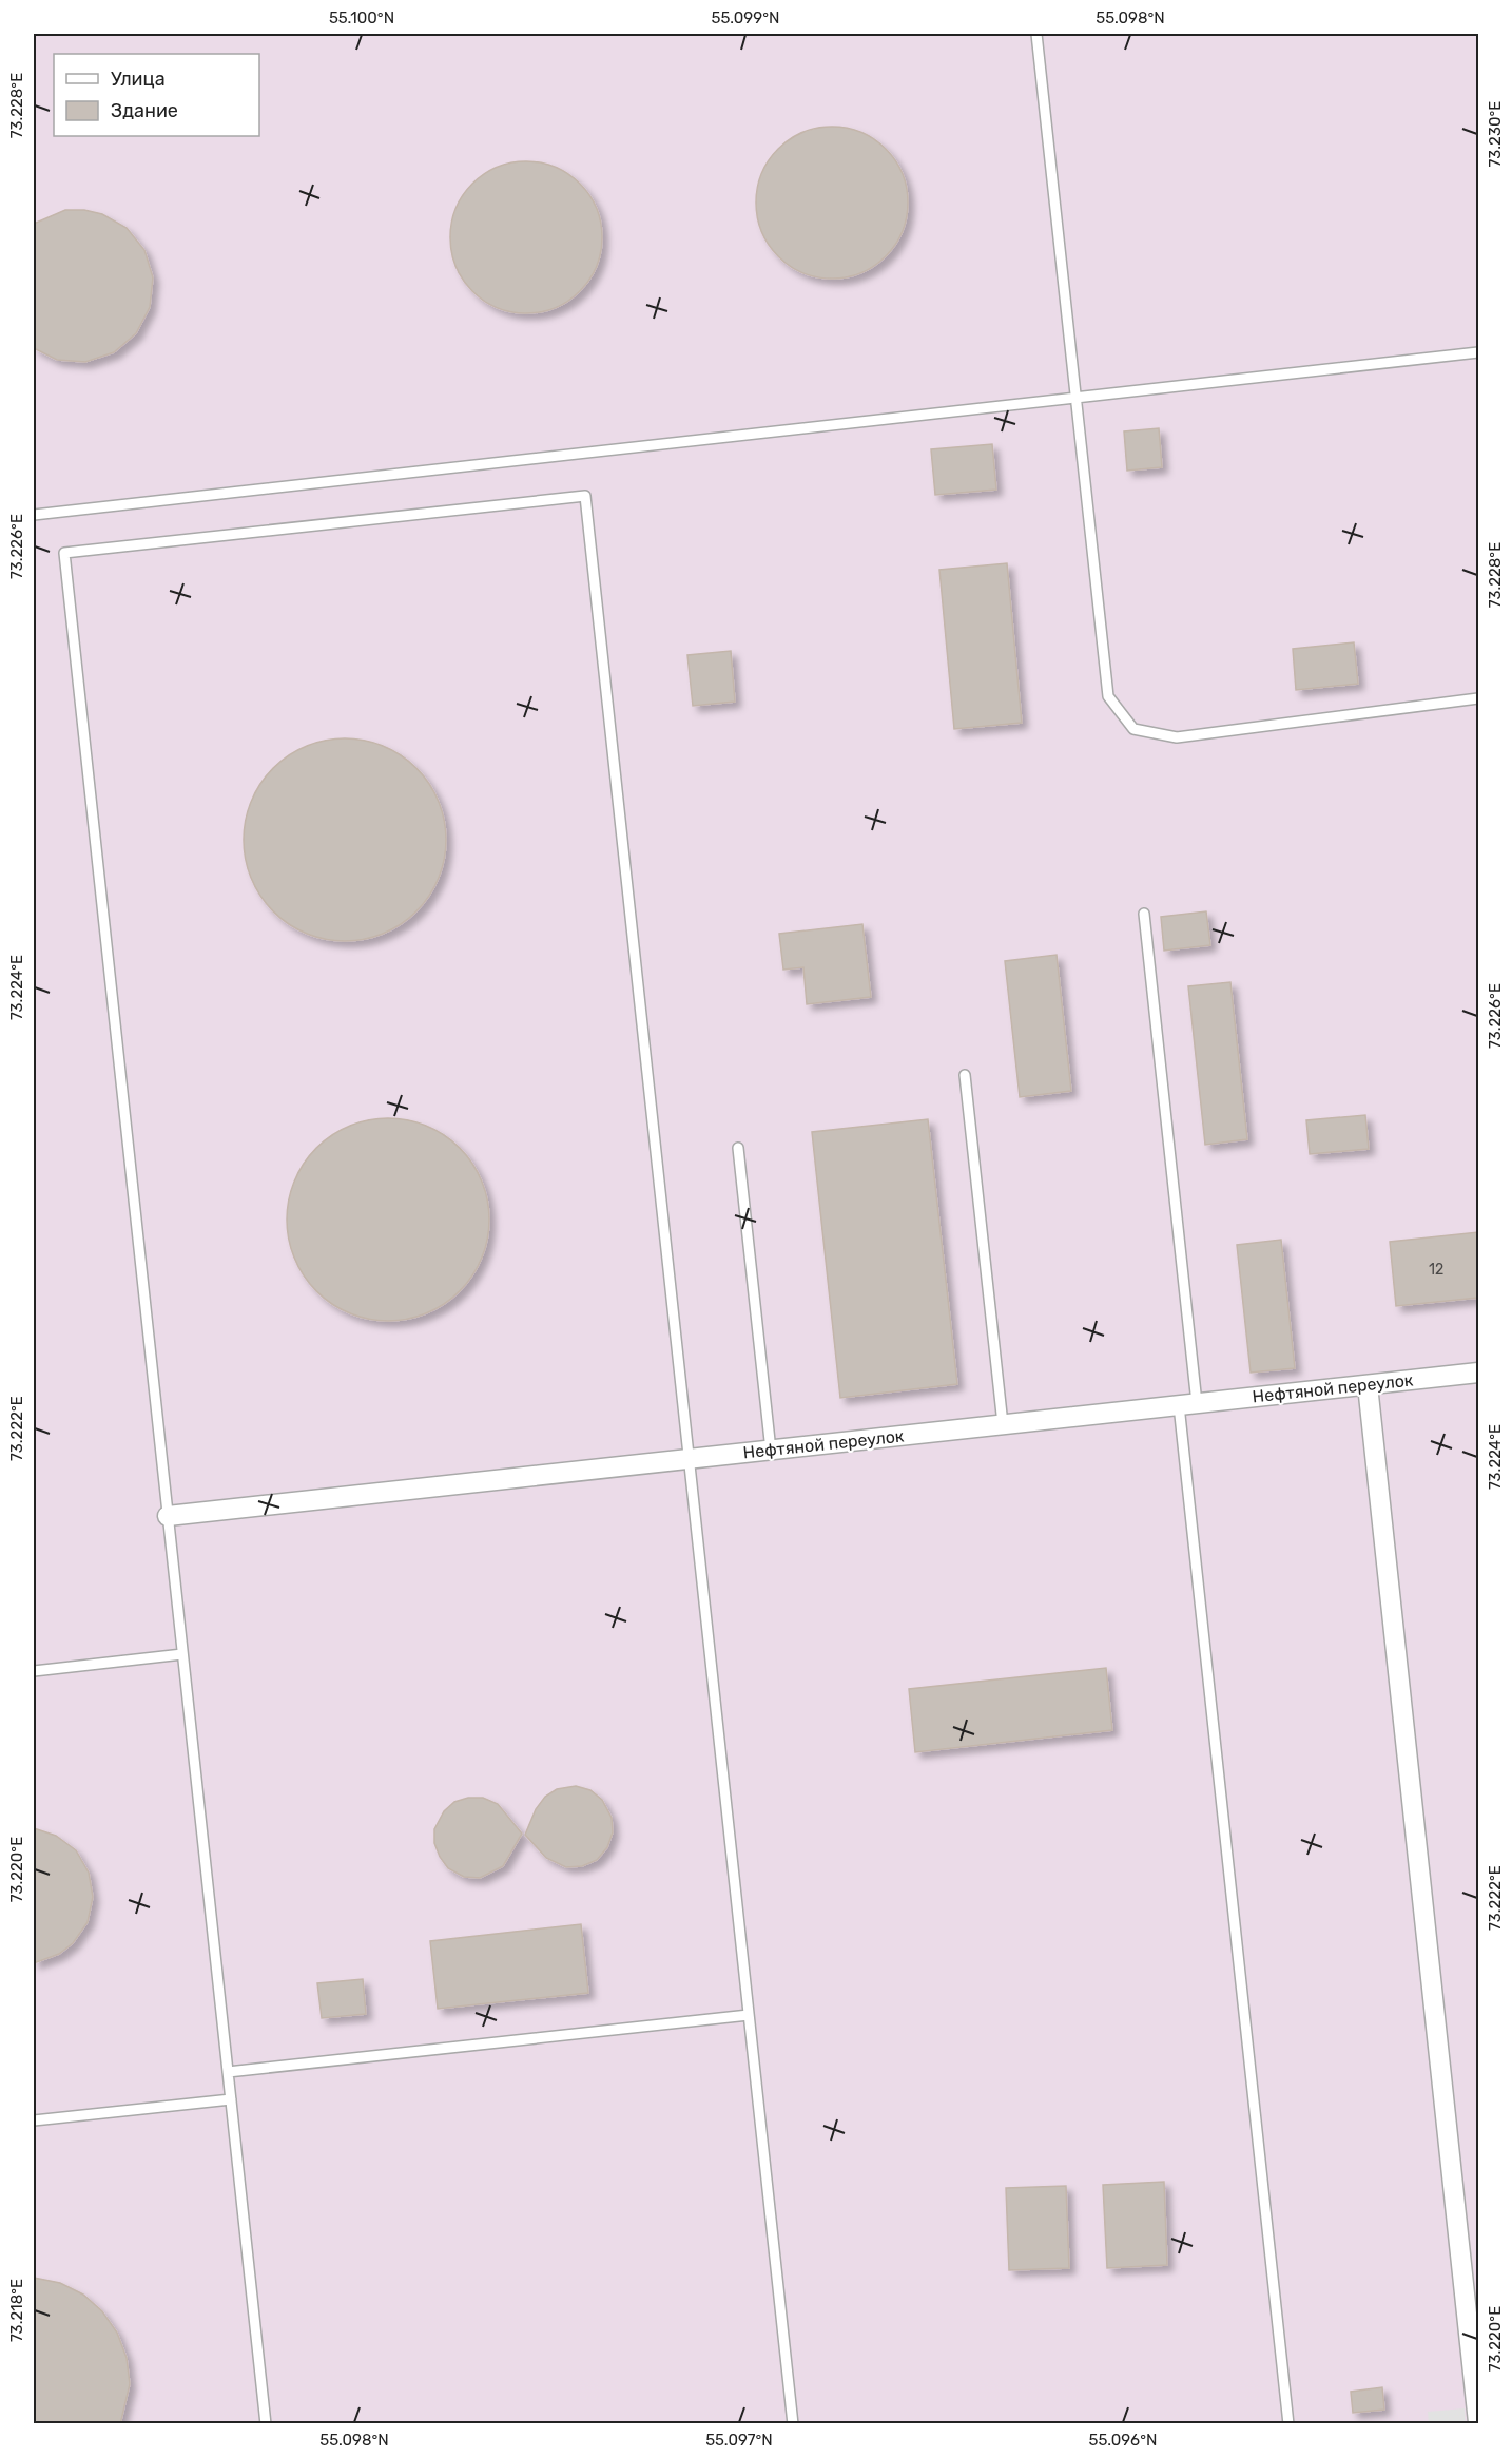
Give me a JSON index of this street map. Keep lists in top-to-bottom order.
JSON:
{
  "streets": {
    "street": ["Нефтяной переулок"]
  },
  "house_numbers": ["12"],
  "legend": ["Улица", "Здание"],
  "coordinates": [
    "55.100°N",
    "55.099°N",
    "55.098°N",
    "73.228°E",
    "73.230°E",
    "73.226°E",
    "73.224°E",
    "73.222°E",
    "73.220°E",
    "73.218°E",
    "55.097°N",
    "55.096°N"
  ]
}
